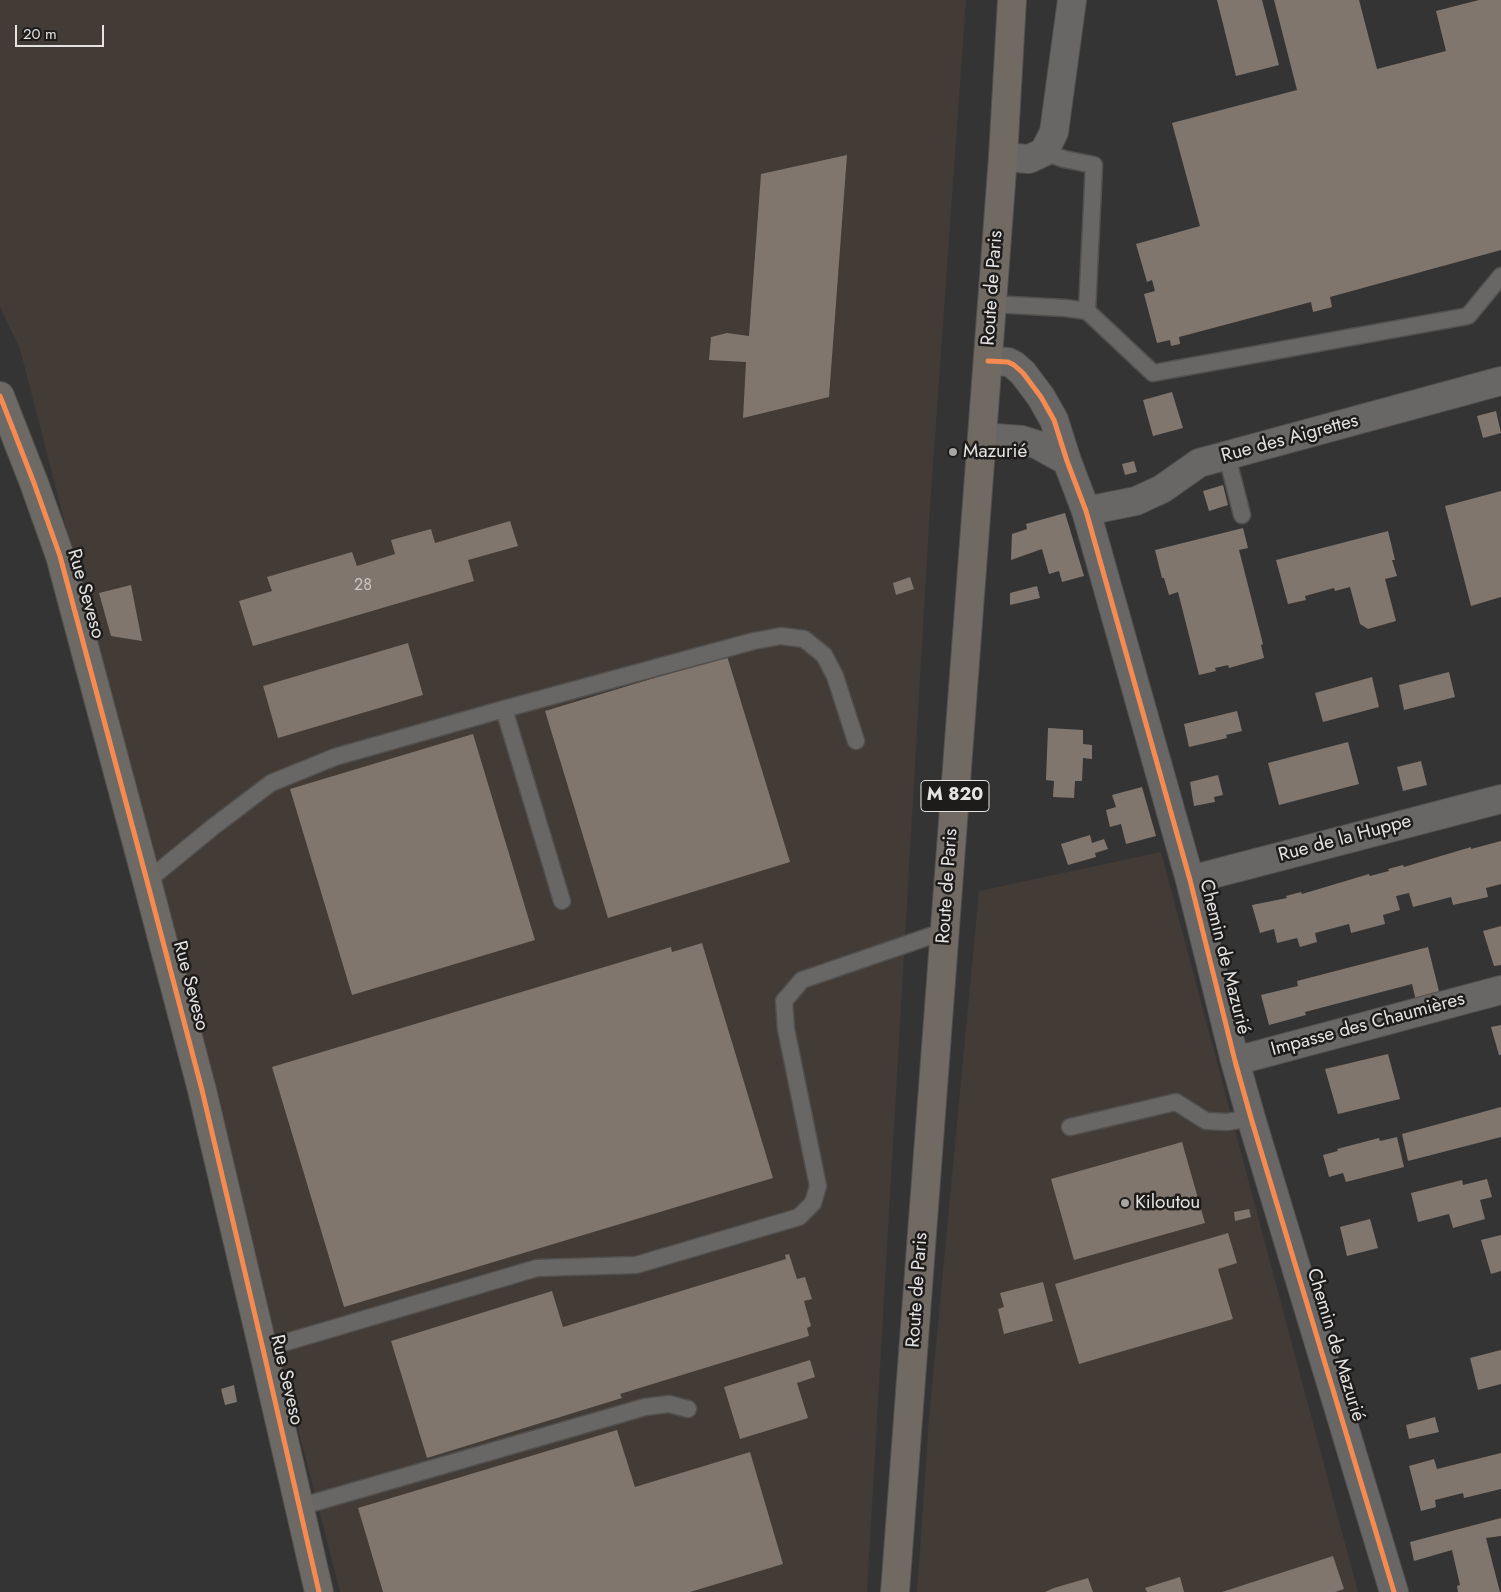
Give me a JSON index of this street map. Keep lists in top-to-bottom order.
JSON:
{
  "streets": {
    "main road": ["Route de Paris", "M 820"],
    "street": [
      "Rue des Aigrettes",
      "Rue Seveso",
      "Rue de la Huppe",
      "Chemin de Mazurié",
      "Impasse des Chaumières"
    ]
  },
  "crossings": [
    ["Route de Paris", "Chemin de Mazurié"],
    ["Rue des Aigrettes", "Chemin de Mazurié"],
    ["Rue de la Huppe", "Chemin de Mazurié"],
    ["Chemin de Mazurié", "Impasse des Chaumières"]
  ],
  "places": ["Mazurié", "Kiloutou"],
  "house_numbers": ["28"],
  "scale_bar": "20 m"
}
